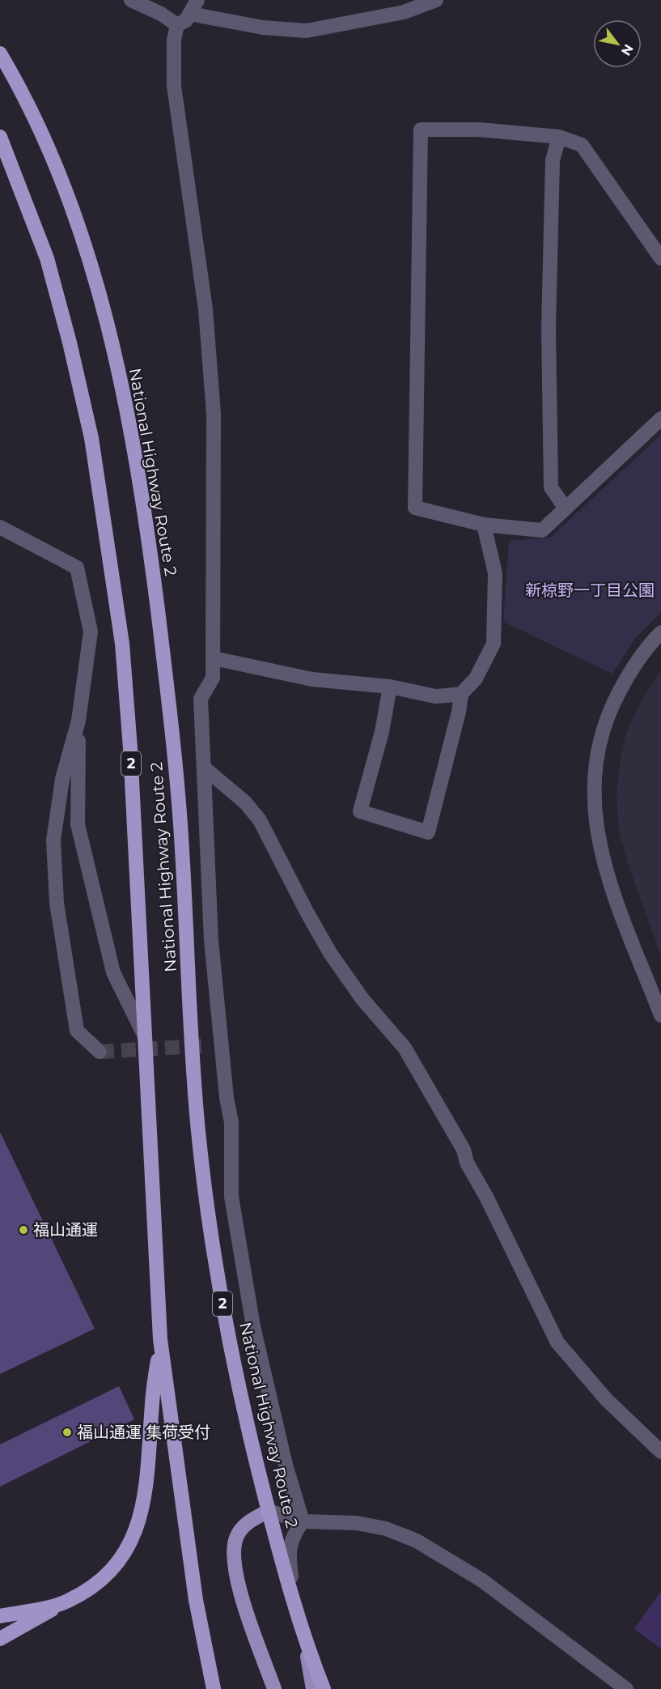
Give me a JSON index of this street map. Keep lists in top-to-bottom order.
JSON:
{
  "streets": {
    "highway": ["National Highway Route 2", "2"]
  },
  "parks": ["新椋野一丁目公園"],
  "places": ["福山通運", "福山通運 集荷受付"],
  "north": "bottom right"
}
